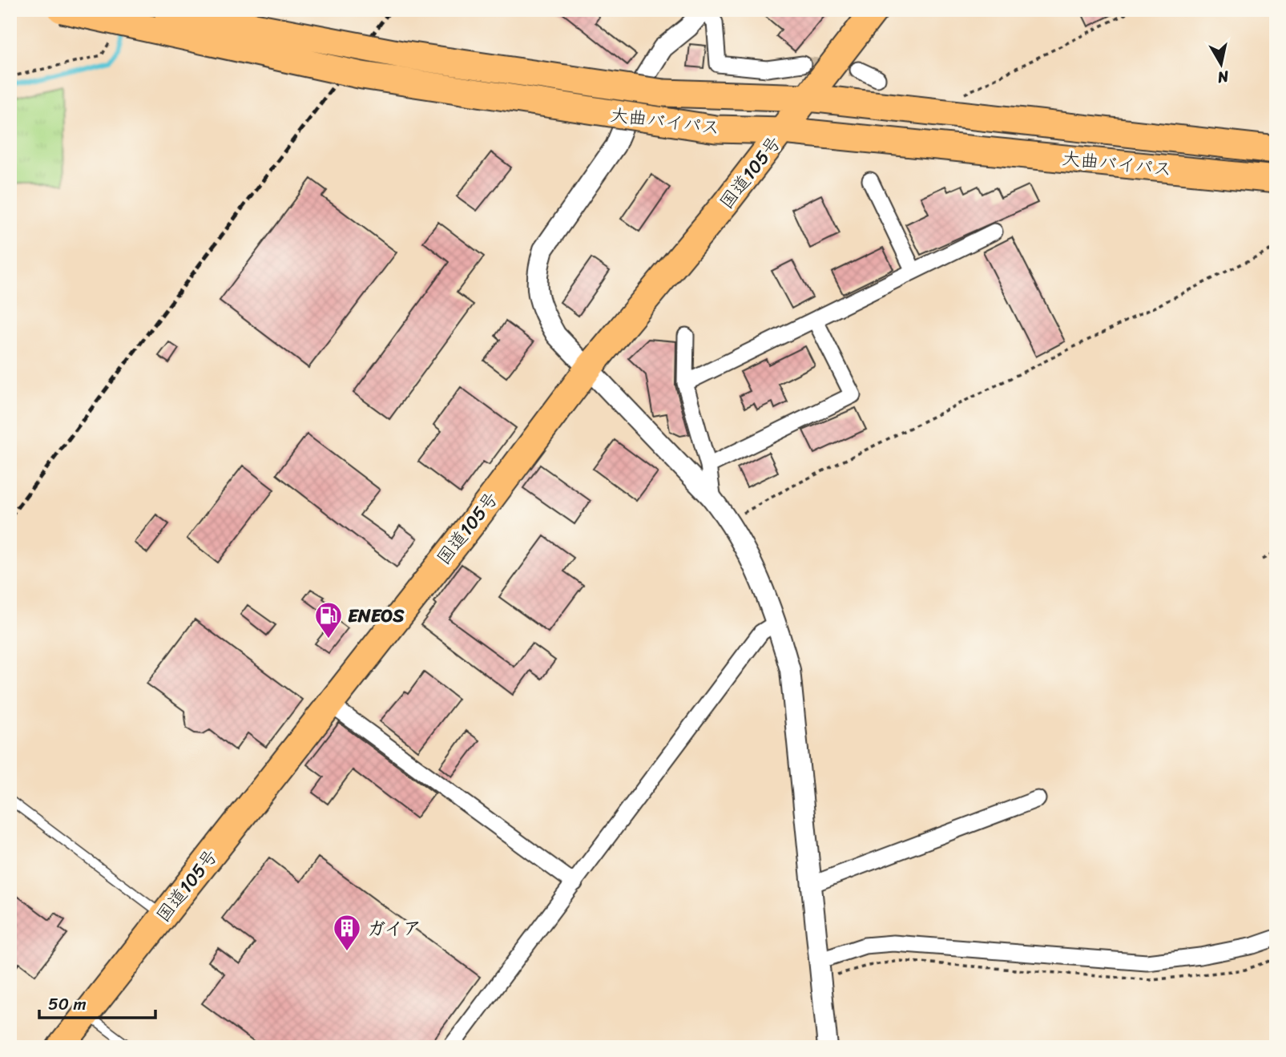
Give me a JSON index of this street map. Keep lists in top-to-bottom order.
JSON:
{
  "streets": {
    "highway": ["大曲バイパス", "国道105号"]
  },
  "crossings": [
    ["大曲バイパス", "国道105号"]
  ],
  "places": {
    "fuel station": ["ENEOS"],
    "building": ["ガイア"]
  },
  "scale_bar": "50 m",
  "north": "bottom"
}
